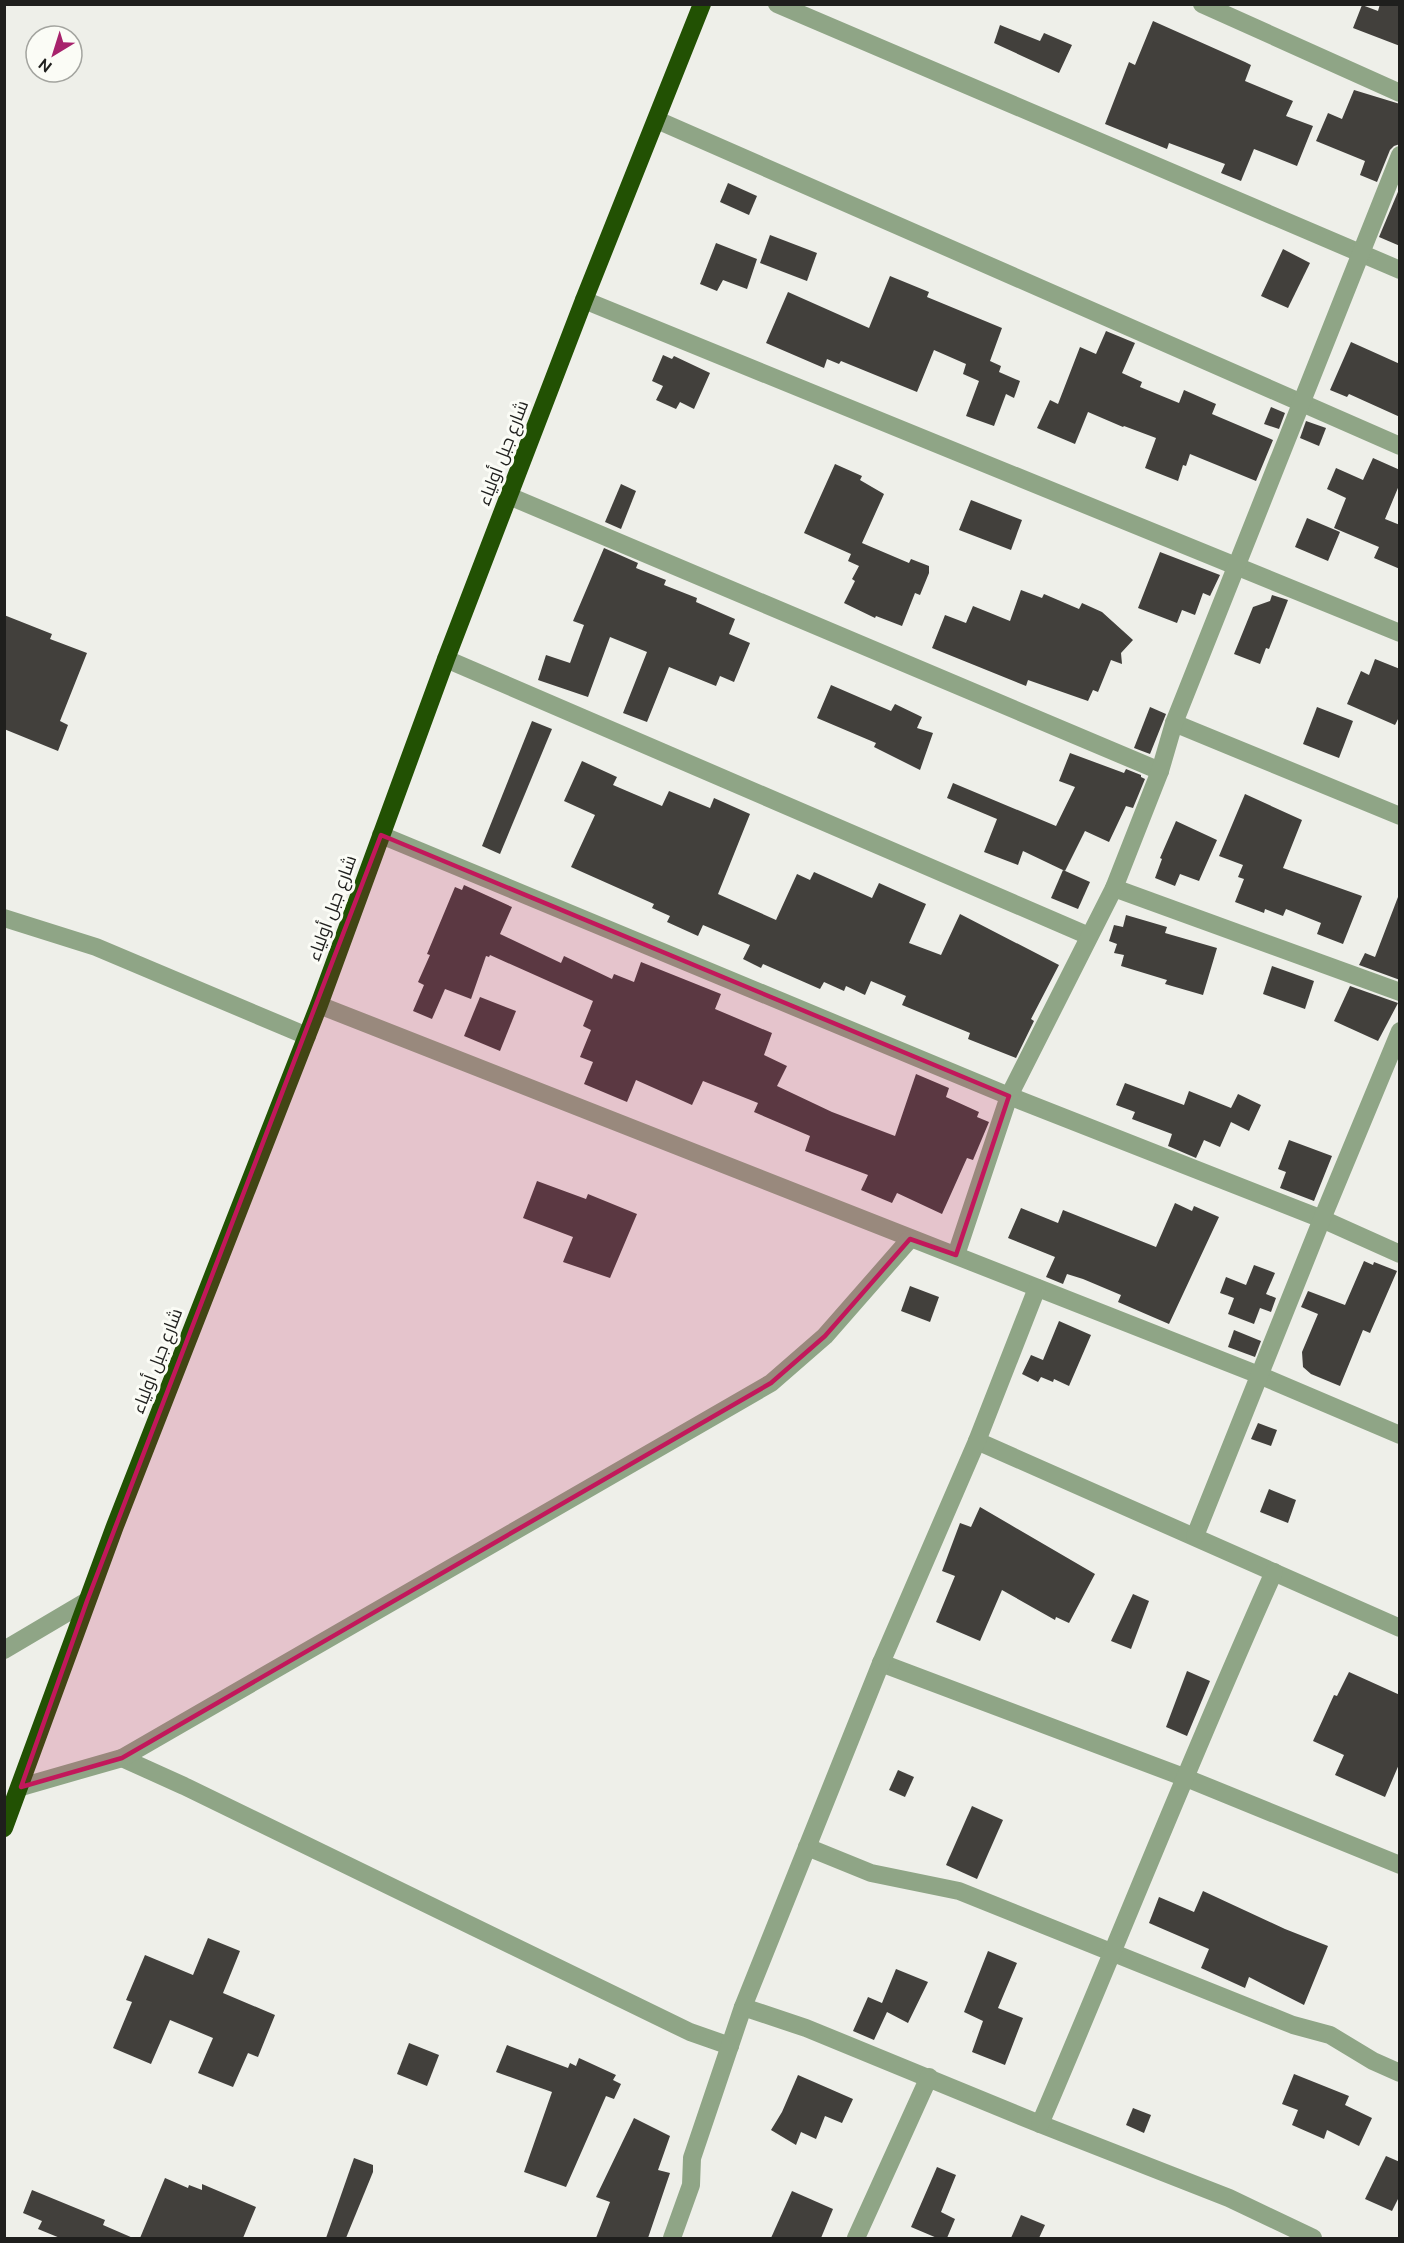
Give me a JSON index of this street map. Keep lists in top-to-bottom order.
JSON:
{
  "streets": {
    "highway": ["شارع جبل أولياء"]
  },
  "north": "bottom left"
}
